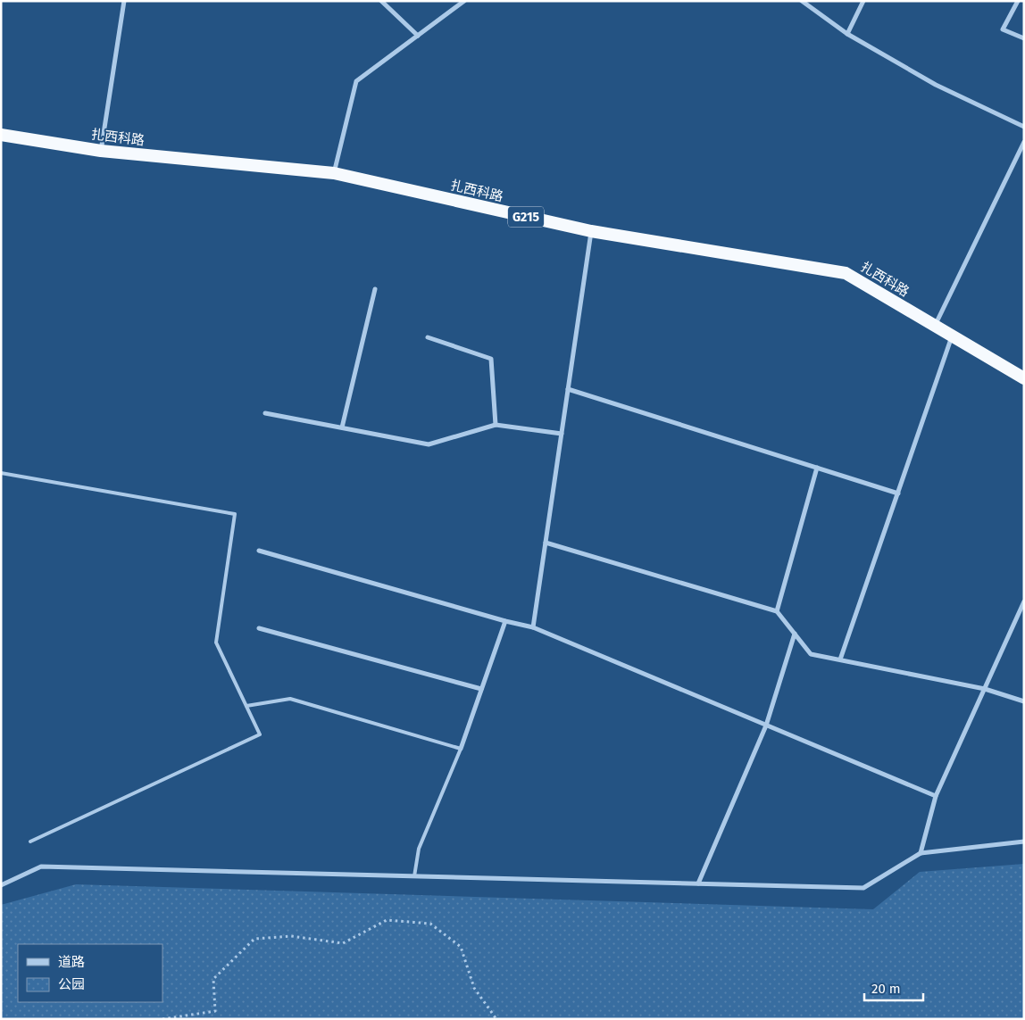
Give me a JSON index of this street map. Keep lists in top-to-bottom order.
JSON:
{
  "streets": {
    "highway": ["扎西科路", "G215"]
  },
  "legend": ["道路", "公园"],
  "scale_bar": "20 m"
}
